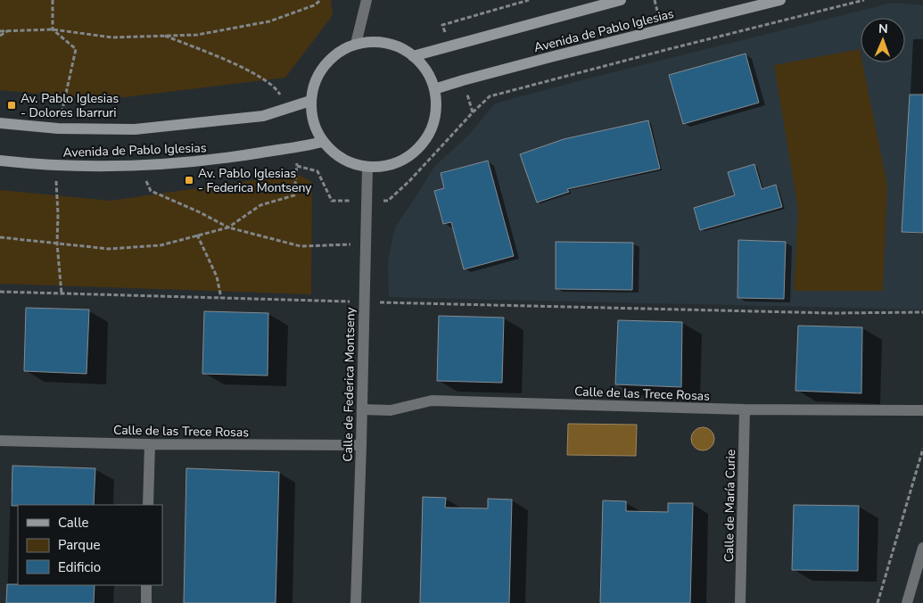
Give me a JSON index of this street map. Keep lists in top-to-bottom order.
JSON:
{
  "streets": {
    "main road": ["Avenida de Pablo Iglesias"],
    "street": ["Calle de Federica Montseny", "Calle de las Trece Rosas", "Calle de María Curie"]
  },
  "crossings": [
    ["Avenida de Pablo Iglesias", "Calle de Federica Montseny"],
    ["Calle de Federica Montseny", "Calle de las Trece Rosas"],
    ["Calle de las Trece Rosas", "Calle de María Curie"]
  ],
  "places": {
    "transit": ["Av. Pablo Iglesias - Dolores Ibarruri", "Av. Pablo Iglesias - Federica Montseny"]
  },
  "legend": ["Calle", "Parque", "Edificio"],
  "north": "top"
}
